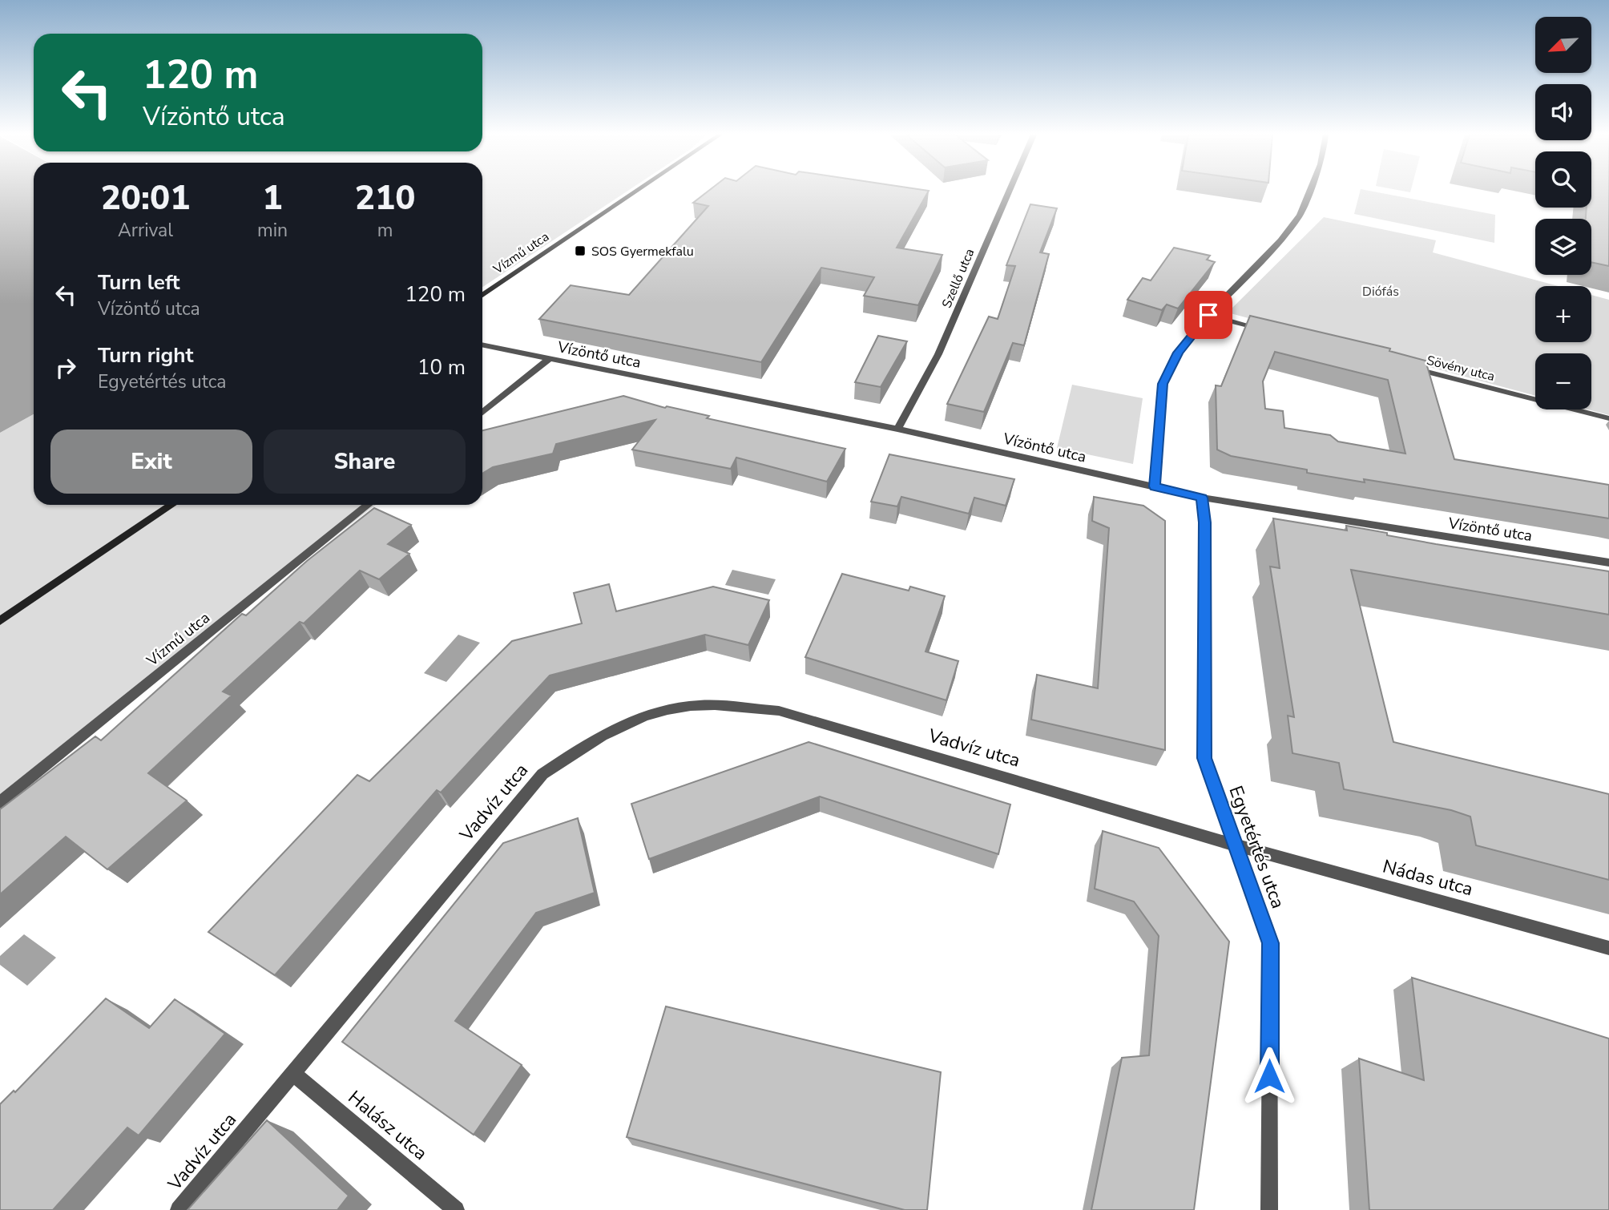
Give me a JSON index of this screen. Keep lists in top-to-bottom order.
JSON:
{
  "streets": {
    "main road": ["Vízmű utca"],
    "street": [
      "Szellő utca",
      "Vízöntő utca",
      "Sövény utca",
      "Vadvíz utca",
      "Egyetértés utca",
      "Nádas utca",
      "Halász utca"
    ]
  },
  "crossings": [
    ["Szellő utca", "Vízöntő utca"],
    ["Vízöntő utca", "Egyetértés utca"],
    ["Vadvíz utca", "Egyetértés utca"],
    ["Vadvíz utca", "Nádas utca"],
    ["Vadvíz utca", "Halász utca"],
    ["Egyetértés utca", "Nádas utca"]
  ],
  "parks": ["Diófás"],
  "places": {
    "transit": ["SOS Gyermekfalu"]
  },
  "north": "bottom left",
  "page": {
    "map_buttons": ["+", "−"],
    "turn": ["120 m", "Vízöntő utca"],
    "eta": [
      "20:01",
      "Arrival",
      "1",
      "min",
      "210",
      "m"
    ],
    "list": [
      {
        "name": "Turn left",
        "note": "Vízöntő utca",
        "value": "120 m"
      },
      {
        "name": "Turn right",
        "note": "Egyetértés utca",
        "value": "10 m"
      }
    ],
    "buttons": ["Exit", "Share"]
  }
}
